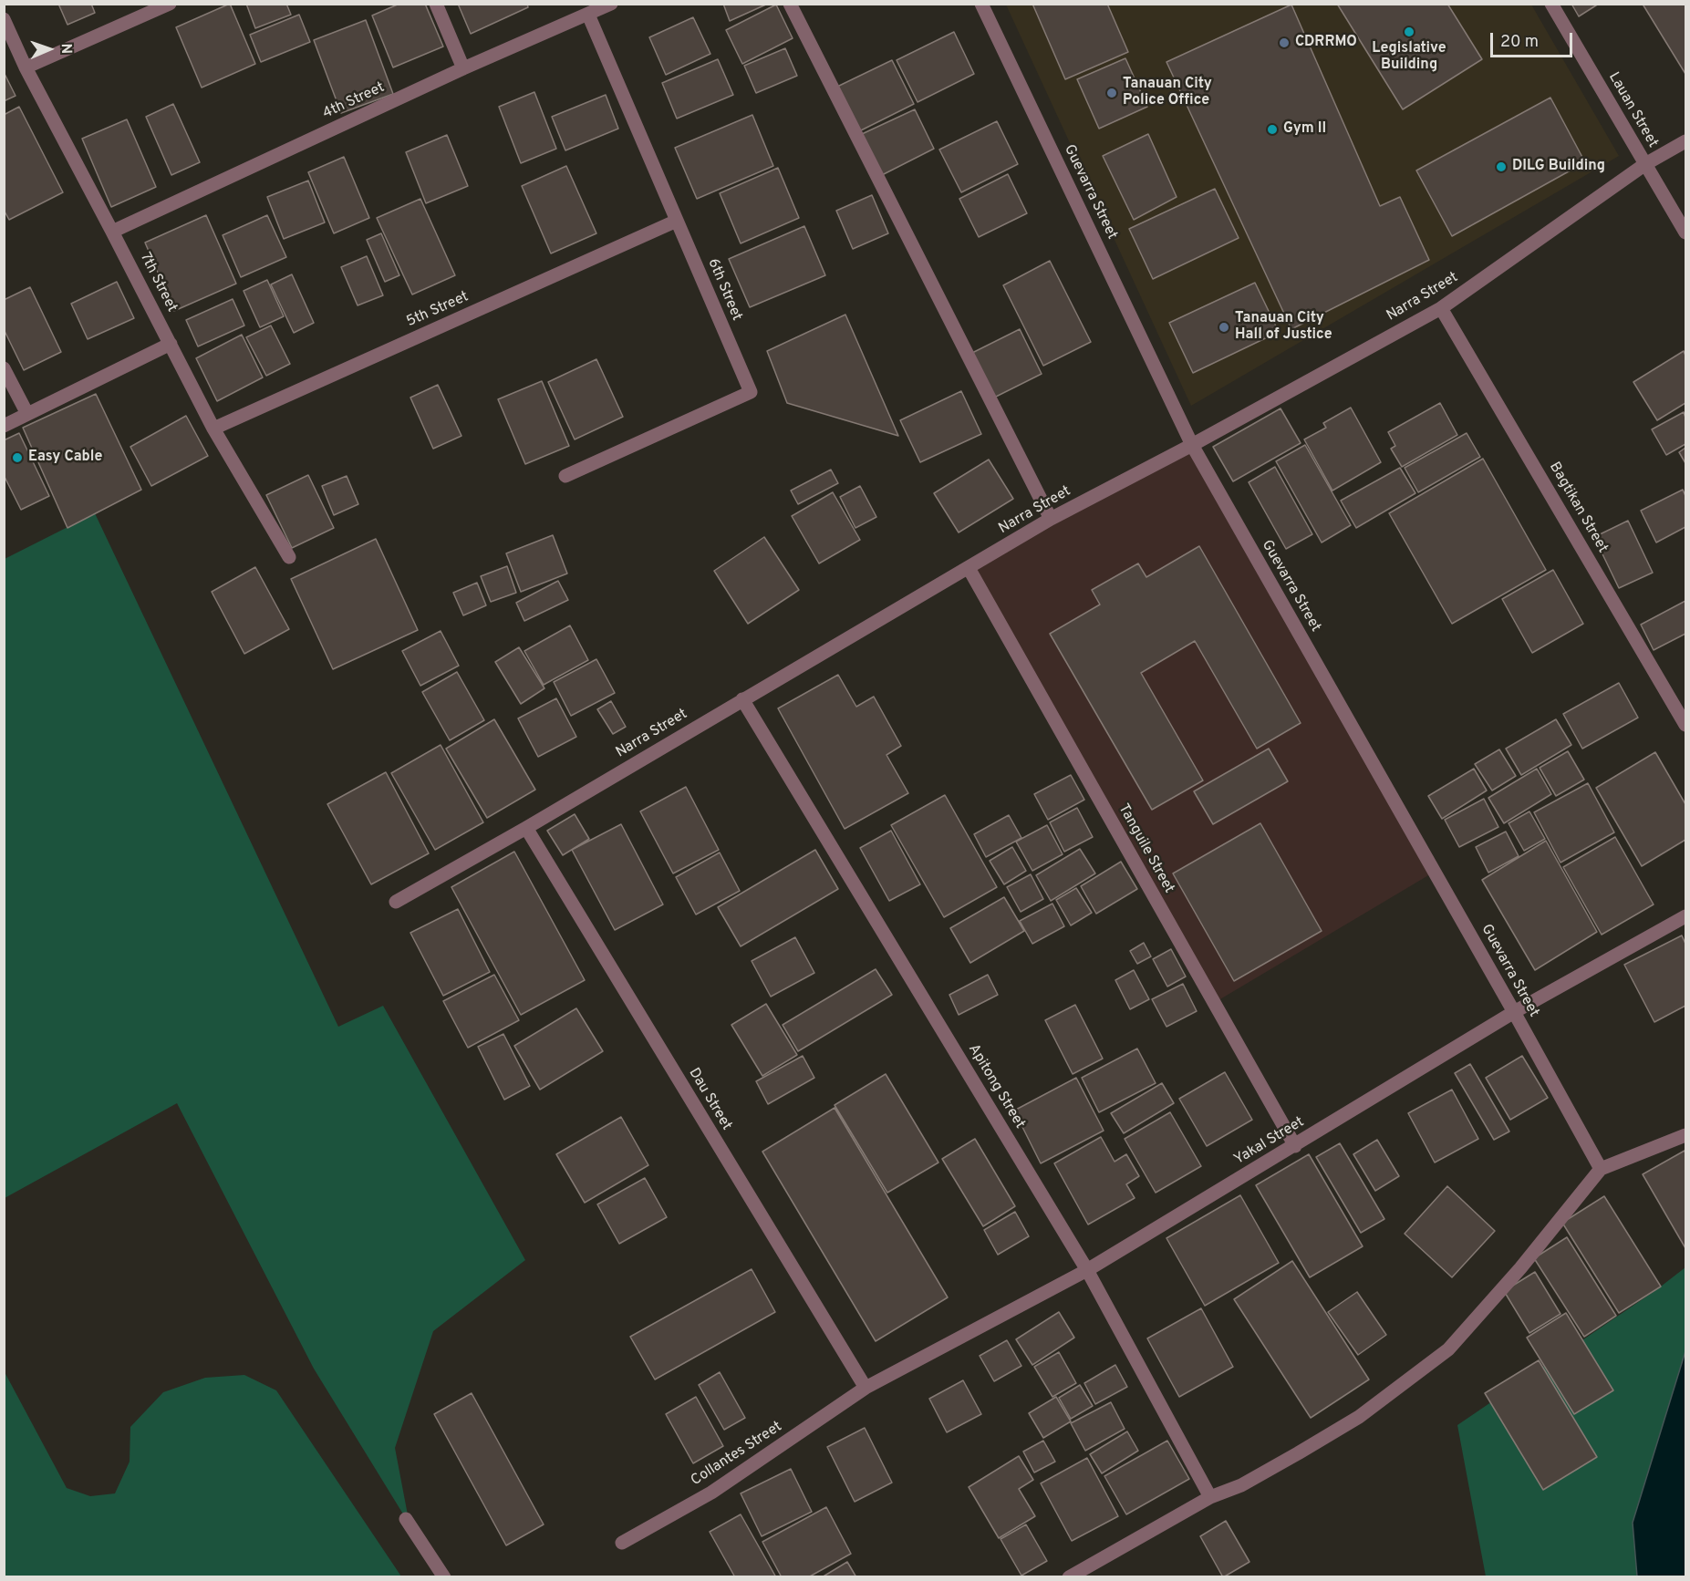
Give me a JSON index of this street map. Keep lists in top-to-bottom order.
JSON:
{
  "streets": {
    "street": [
      "4th Street",
      "Lauan Street",
      "Guevarra Street",
      "7th Street",
      "6th Street",
      "Narra Street",
      "5th Street",
      "Bagtikan Street",
      "Tanguile Street",
      "Apitong Street",
      "Dau Street",
      "Yakal Street",
      "Collantes Street"
    ]
  },
  "crossings": [
    ["4th Street", "7th Street"],
    ["4th Street", "6th Street"],
    ["Lauan Street", "Narra Street"],
    ["Guevarra Street", "Narra Street"],
    ["Guevarra Street", "Yakal Street"],
    ["7th Street", "5th Street"],
    ["6th Street", "5th Street"],
    ["Narra Street", "Bagtikan Street"],
    ["Narra Street", "Tanguile Street"],
    ["Narra Street", "Apitong Street"],
    ["Narra Street", "Dau Street"],
    ["Tanguile Street", "Yakal Street"],
    ["Apitong Street", "Yakal Street"],
    ["Dau Street", "Yakal Street"],
    ["Dau Street", "Collantes Street"],
    ["Yakal Street", "Collantes Street"]
  ],
  "places": [
    "Legislative Building",
    "CDRRMO",
    "Tanauan City Police Office",
    "Gym II",
    "DILG Building",
    "Tanauan City Hall of Justice",
    "Easy Cable"
  ],
  "scale_bar": "20 m",
  "north": "right"
}
